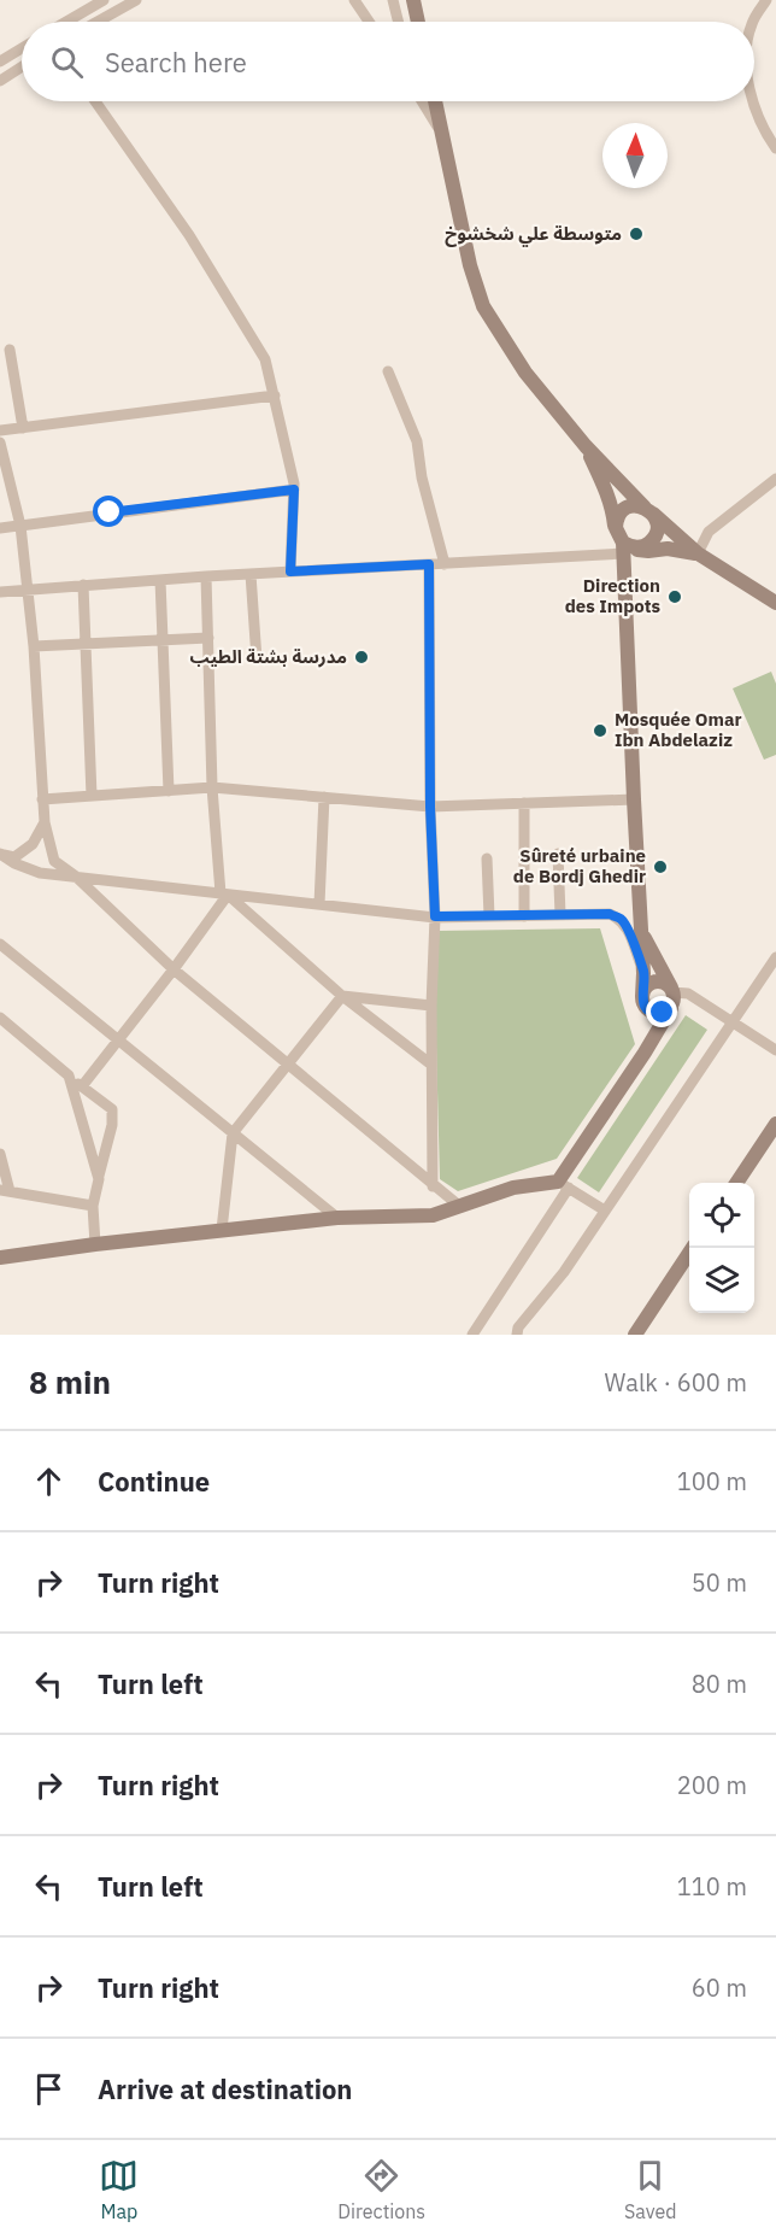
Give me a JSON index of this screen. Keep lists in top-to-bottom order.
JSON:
{
  "places": [
    "متوسطة علي شخشوخ",
    "Direction des Impots",
    "مدرسة بشتة الطيب",
    "Mosquée Omar Ibn Abdelaziz",
    "Sûreté urbaine de Bordj Ghedir"
  ],
  "north": "top",
  "page": {
    "search": "Search here",
    "heading": ["8 min", "Walk · 600 m"],
    "list": [
      ["Continue", "100 m"],
      ["Turn right", "50 m"],
      ["Turn left", "80 m"],
      ["Turn right", "200 m"],
      ["Turn left", "110 m"],
      ["Turn right", "60 m"],
      "Arrive at destination"
    ],
    "nav": ["Map", "Directions", "Saved"]
  }
}
